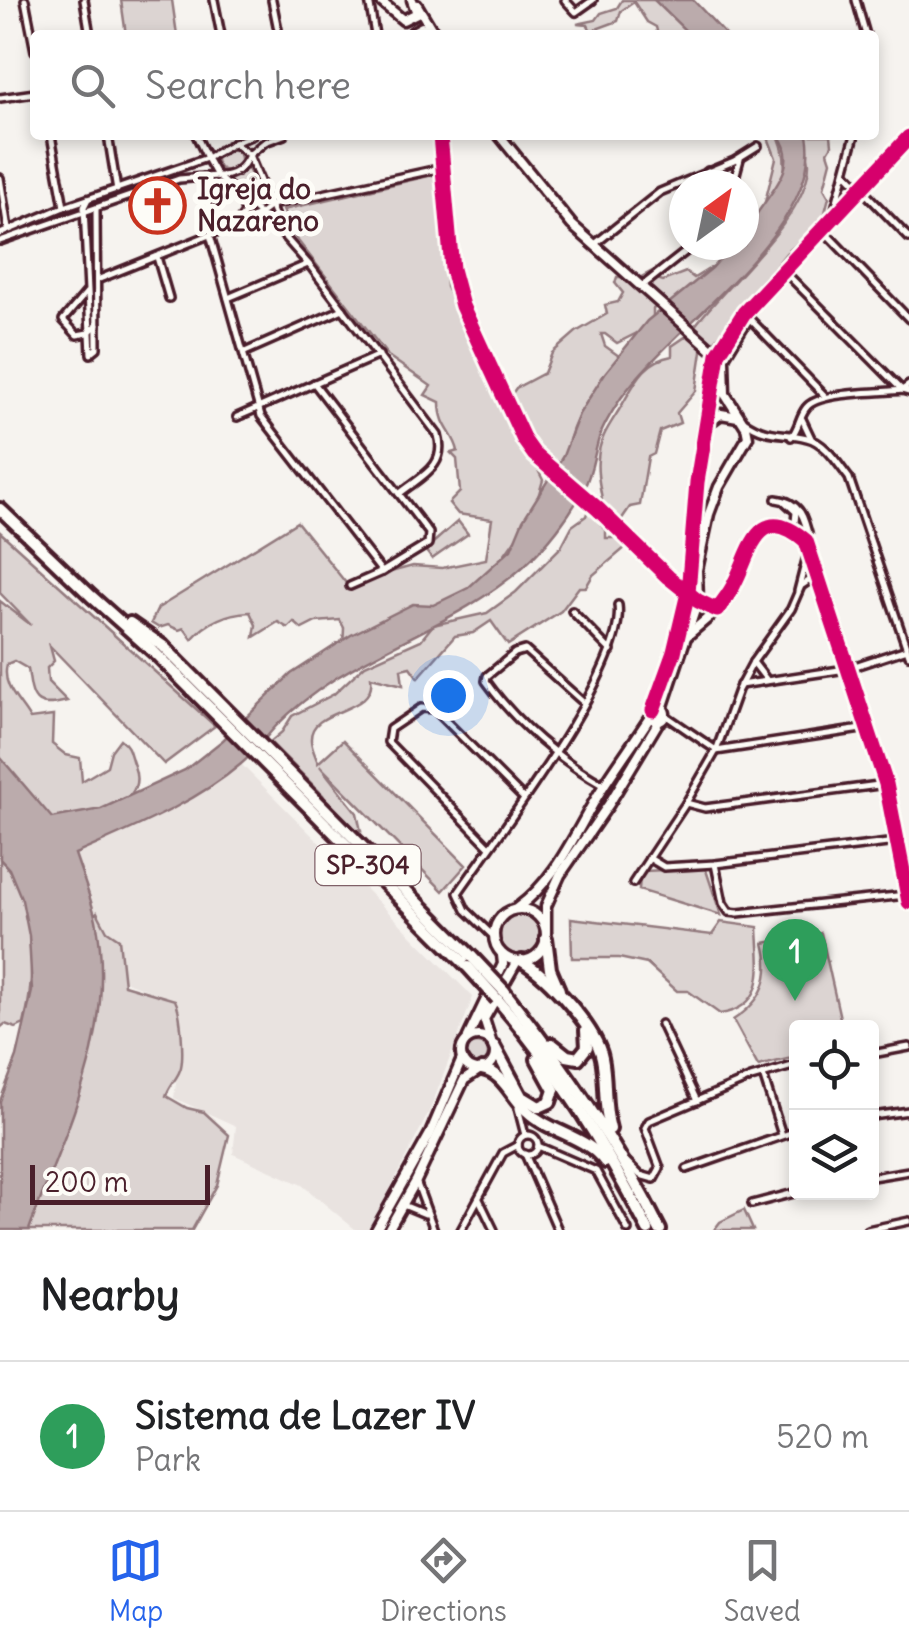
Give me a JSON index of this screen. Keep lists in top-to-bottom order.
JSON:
{
  "streets": {
    "highway": ["SP-304"]
  },
  "places": {
    "church": ["Igreja do Nazareno"]
  },
  "scale_bar": "200 m",
  "north": "top right",
  "page": {
    "search": "Search here",
    "pins": "1",
    "scale": "200 m",
    "heading": "Nearby",
    "list": [
      {
        "mark": "1",
        "name": "Sistema de Lazer IV",
        "note": "Park",
        "value": "520 m"
      }
    ],
    "nav": ["Map", "Directions", "Saved"]
  }
}
